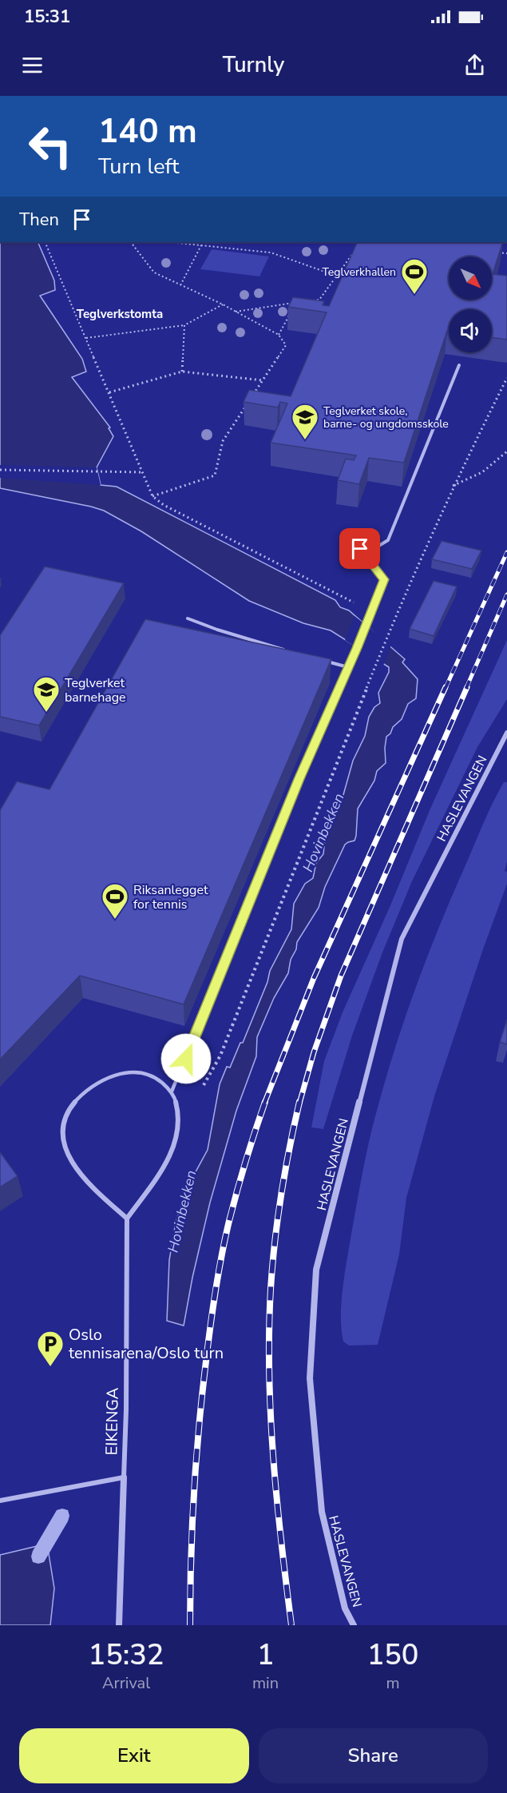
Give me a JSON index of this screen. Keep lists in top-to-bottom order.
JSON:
{
  "streets": {
    "street": ["HASLEVANGEN", "EIKENGA"]
  },
  "districts": ["Teglverkstomta"],
  "water": ["Hovinbekken"],
  "places": {
    "sports": ["Teglverkhallen", "Riksanlegget for tennis"],
    "school or university": ["Teglverket skole, barne- og ungdomsskole", "Teglverket barnehage"],
    "parking": ["Oslo tennisarena/Oslo turn"]
  },
  "north": "bottom right",
  "page": {
    "status": "15:31",
    "header": "Turnly",
    "turn": ["140 m", "Turn left"],
    "then": "Then",
    "eta": [
      "15:32",
      "Arrival",
      "1",
      "min",
      "150",
      "m"
    ],
    "buttons": ["Exit", "Share"]
  }
}
